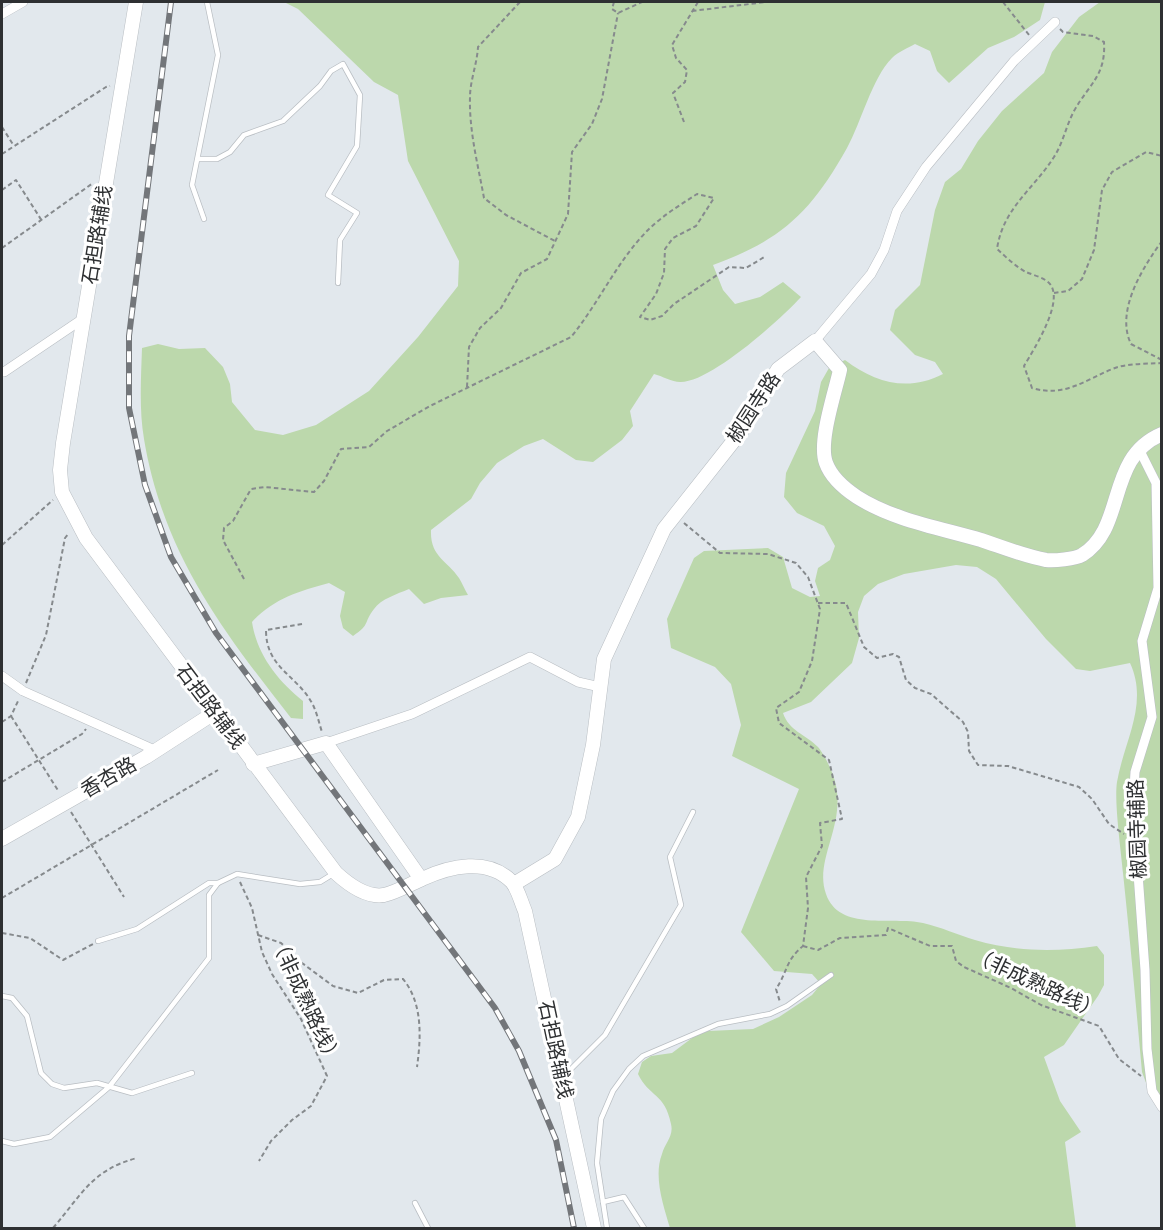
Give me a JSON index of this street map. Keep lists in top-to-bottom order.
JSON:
{
  "streets": {
    "main road": ["石担路辅线", "椒园寺路", "香杏路"],
    "street": ["椒园寺辅路"],
    "path": ["（非成熟路线）"]
  },
  "crossings": [
    ["石担路辅线", "椒园寺路"],
    ["石担路辅线", "香杏路"],
    ["椒园寺辅路", "（非成熟路线）"]
  ]
}
